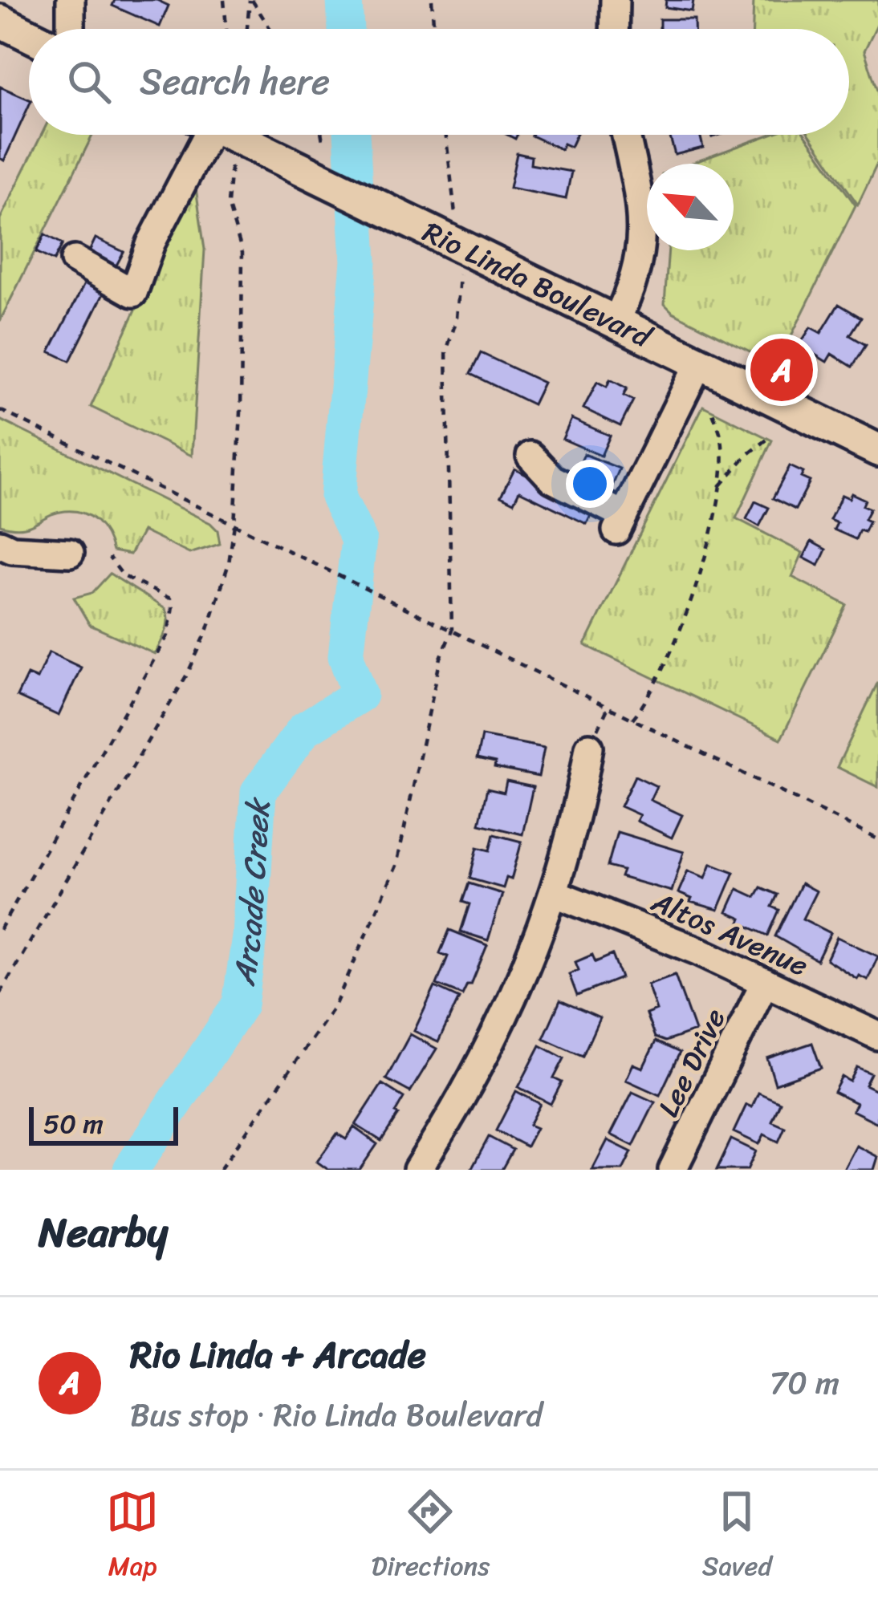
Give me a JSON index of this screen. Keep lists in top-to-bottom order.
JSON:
{
  "streets": {
    "main road": ["Rio Linda Boulevard"],
    "street": ["Altos Avenue", "Lee Drive"]
  },
  "crossings": [
    ["Altos Avenue", "Lee Drive"]
  ],
  "water": ["Arcade Creek"],
  "scale_bar": "50 m",
  "north": "top left",
  "page": {
    "search": "Search here",
    "pins": "A",
    "scale": "50 m",
    "heading": "Nearby",
    "list": [
      {
        "mark": "A",
        "name": "Rio Linda + Arcade",
        "note": "Bus stop · Rio Linda Boulevard",
        "value": "70 m"
      }
    ],
    "nav": ["Map", "Directions", "Saved"]
  }
}
